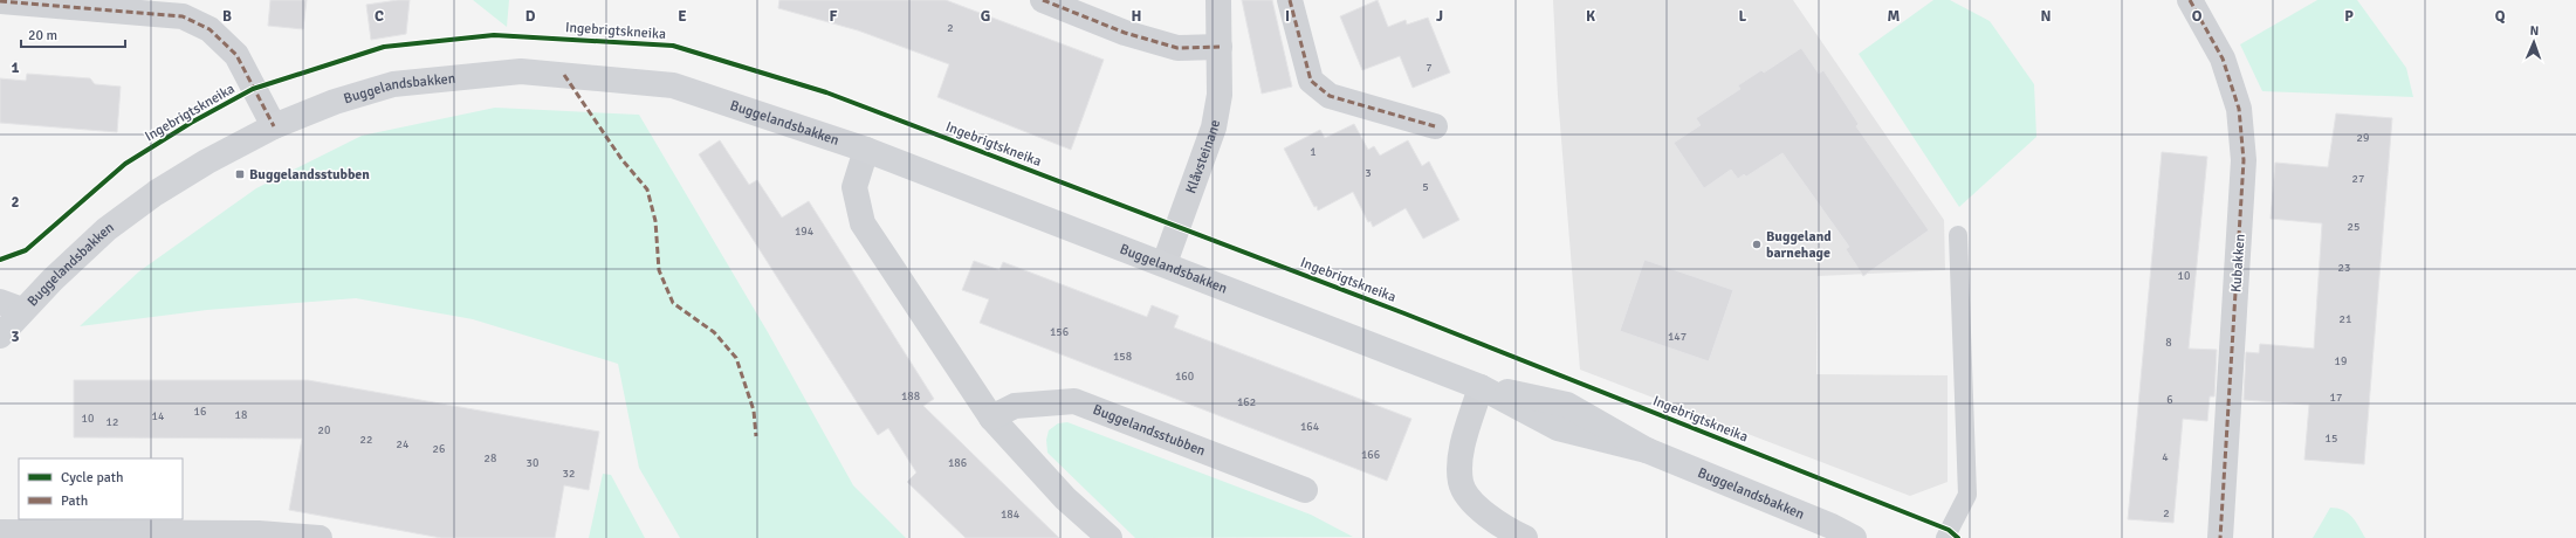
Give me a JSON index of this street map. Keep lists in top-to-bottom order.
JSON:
{
  "streets": {
    "street": [
      "Buggelandsbakken",
      "Klåvsteinane",
      "Kubakken",
      "Buggelandsstubben"
    ],
    "cycle path": ["Ingebrigtskneika"]
  },
  "crossings": [
    ["Buggelandsbakken", "Klåvsteinane"]
  ],
  "places": {
    "transit": ["Buggelandsstubben"],
    "other": ["Buggeland barnehage"]
  },
  "house_numbers": [
    "2",
    "7",
    "29",
    "1",
    "3",
    "27",
    "5",
    "25",
    "194",
    "23",
    "10",
    "21",
    "156",
    "147",
    "8",
    "158",
    "19",
    "160",
    "188",
    "17",
    "6",
    "162",
    "16",
    "18",
    "14",
    "10",
    "12",
    "164",
    "20",
    "15",
    "22",
    "24",
    "26",
    "166",
    "4",
    "28",
    "30",
    "186",
    "32",
    "2",
    "184"
  ],
  "legend": ["Cycle path", "Path"],
  "scale_bar": "20 m",
  "north": "top",
  "grid": {
    "columns": [
      "B",
      "C",
      "D",
      "E",
      "F",
      "G",
      "H",
      "I",
      "J",
      "K",
      "L",
      "M",
      "N",
      "O",
      "P",
      "Q"
    ],
    "rows": ["1", "2", "3"]
  }
}
